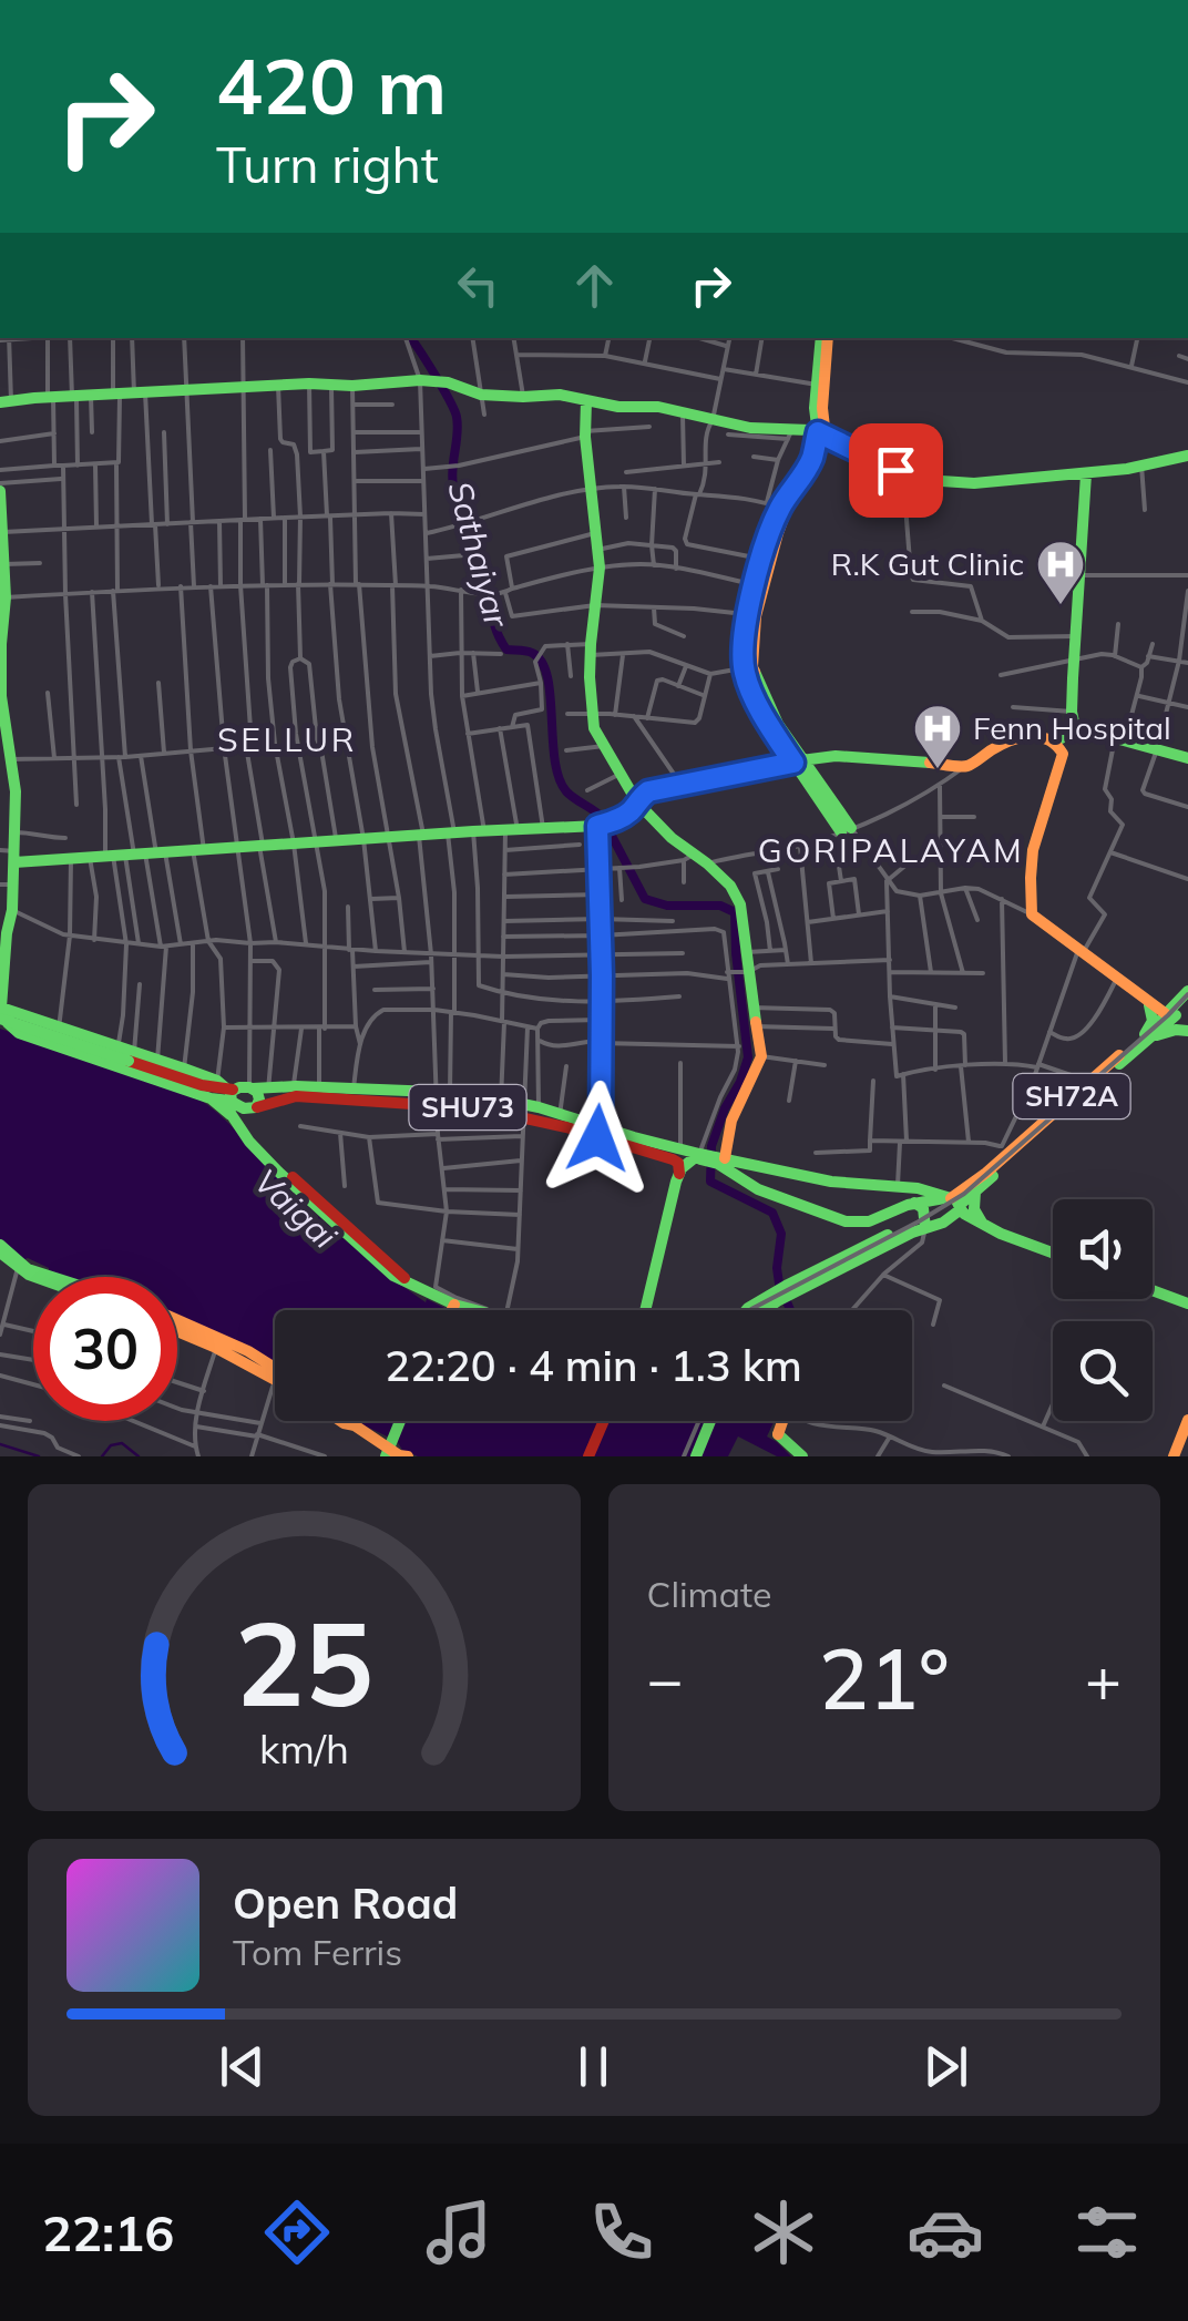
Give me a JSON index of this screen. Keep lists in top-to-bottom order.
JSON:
{
  "streets": {
    "main road": ["SH72A", "SHU73"]
  },
  "crossings": [
    ["SH72A", "SHU73"]
  ],
  "districts": ["SELLUR", "GORIPALAYAM"],
  "water": ["Sathaiyar", "Vaigai"],
  "places": {
    "hospital": ["R.K Gut Clinic", "Fenn Hospital"]
  },
  "page": {
    "turn": ["420 m", "Turn right"],
    "limit": "30",
    "trip": "22:20 · 4 min · 1.3 km",
    "tile": "Climate",
    "heat": ["−", "21°", "+"],
    "song": ["Open Road", "Tom Ferris"],
    "tabs": "22:16",
    "gauge": ["25", "km/h"]
  }
}
